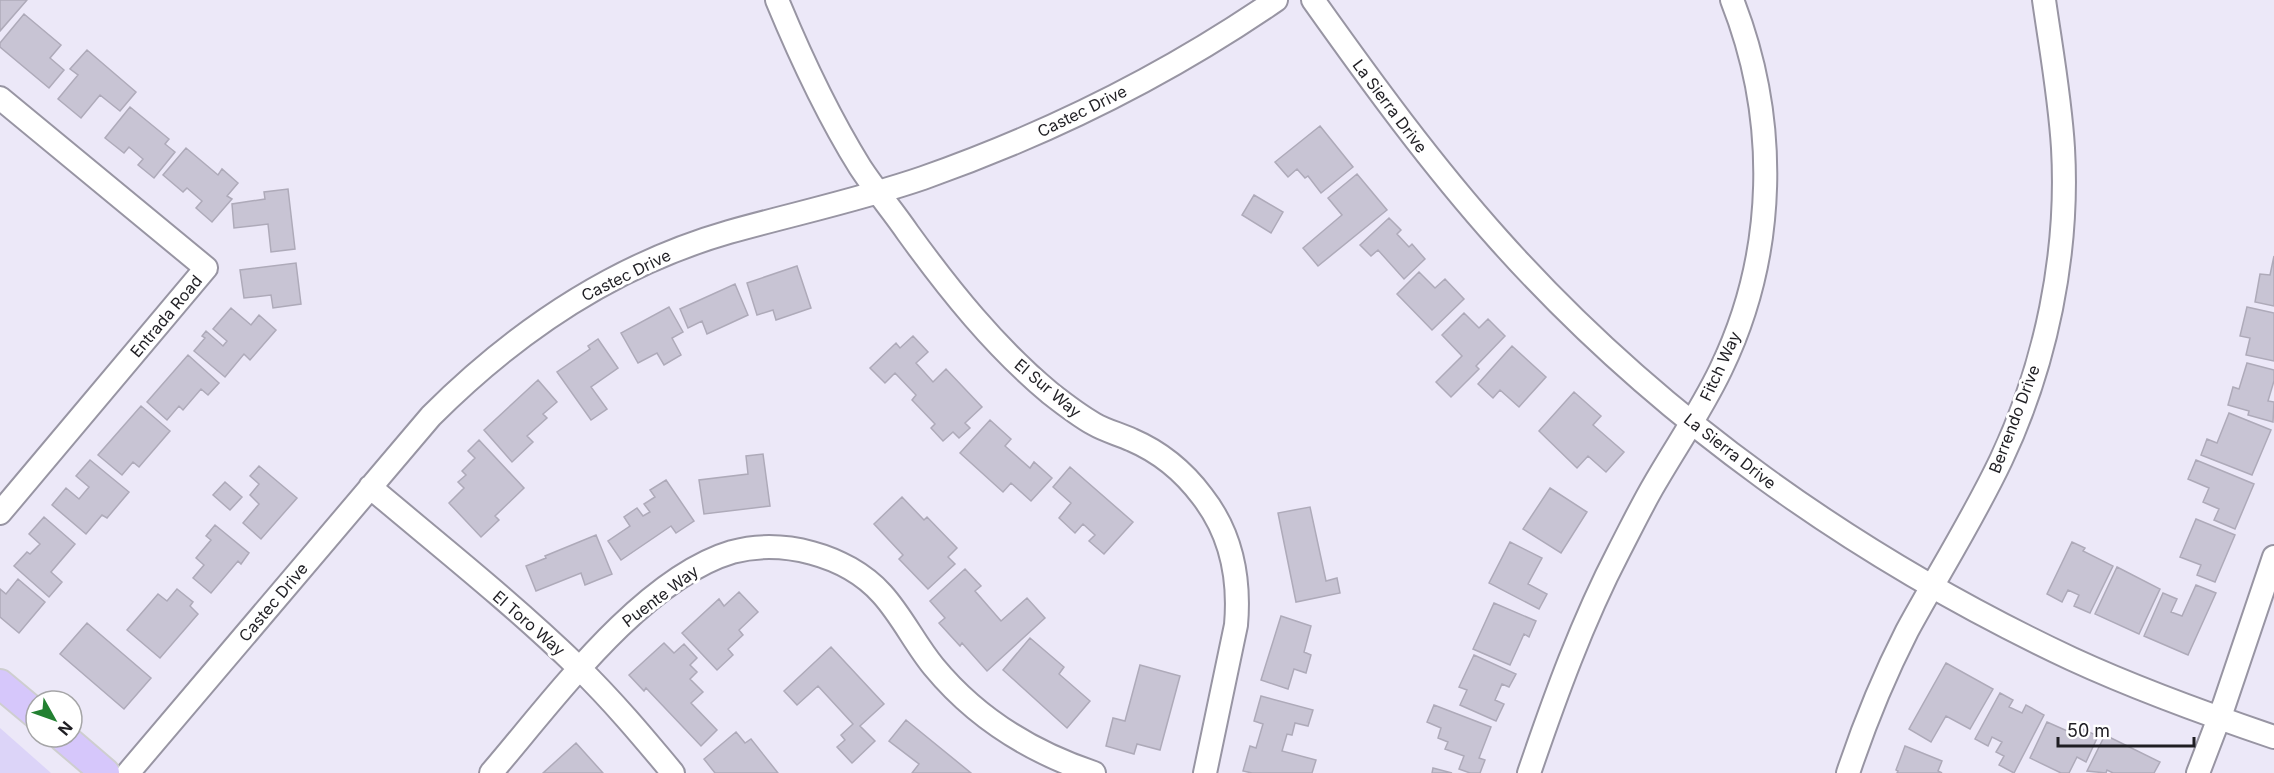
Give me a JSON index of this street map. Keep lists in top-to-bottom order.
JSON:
{
  "streets": {
    "street": [
      "La Sierra Drive",
      "Castec Drive",
      "Entrada Road",
      "Fitch Way",
      "El Sur Way",
      "Berrendo Drive",
      "Puente Way",
      "El Toro Way"
    ]
  },
  "crossings": [
    ["La Sierra Drive", "Fitch Way"],
    ["La Sierra Drive", "Berrendo Drive"],
    ["Castec Drive", "El Sur Way"],
    ["Castec Drive", "El Toro Way"],
    ["Puente Way", "El Toro Way"]
  ],
  "scale_bar": "50 m",
  "north": "bottom right"
}
